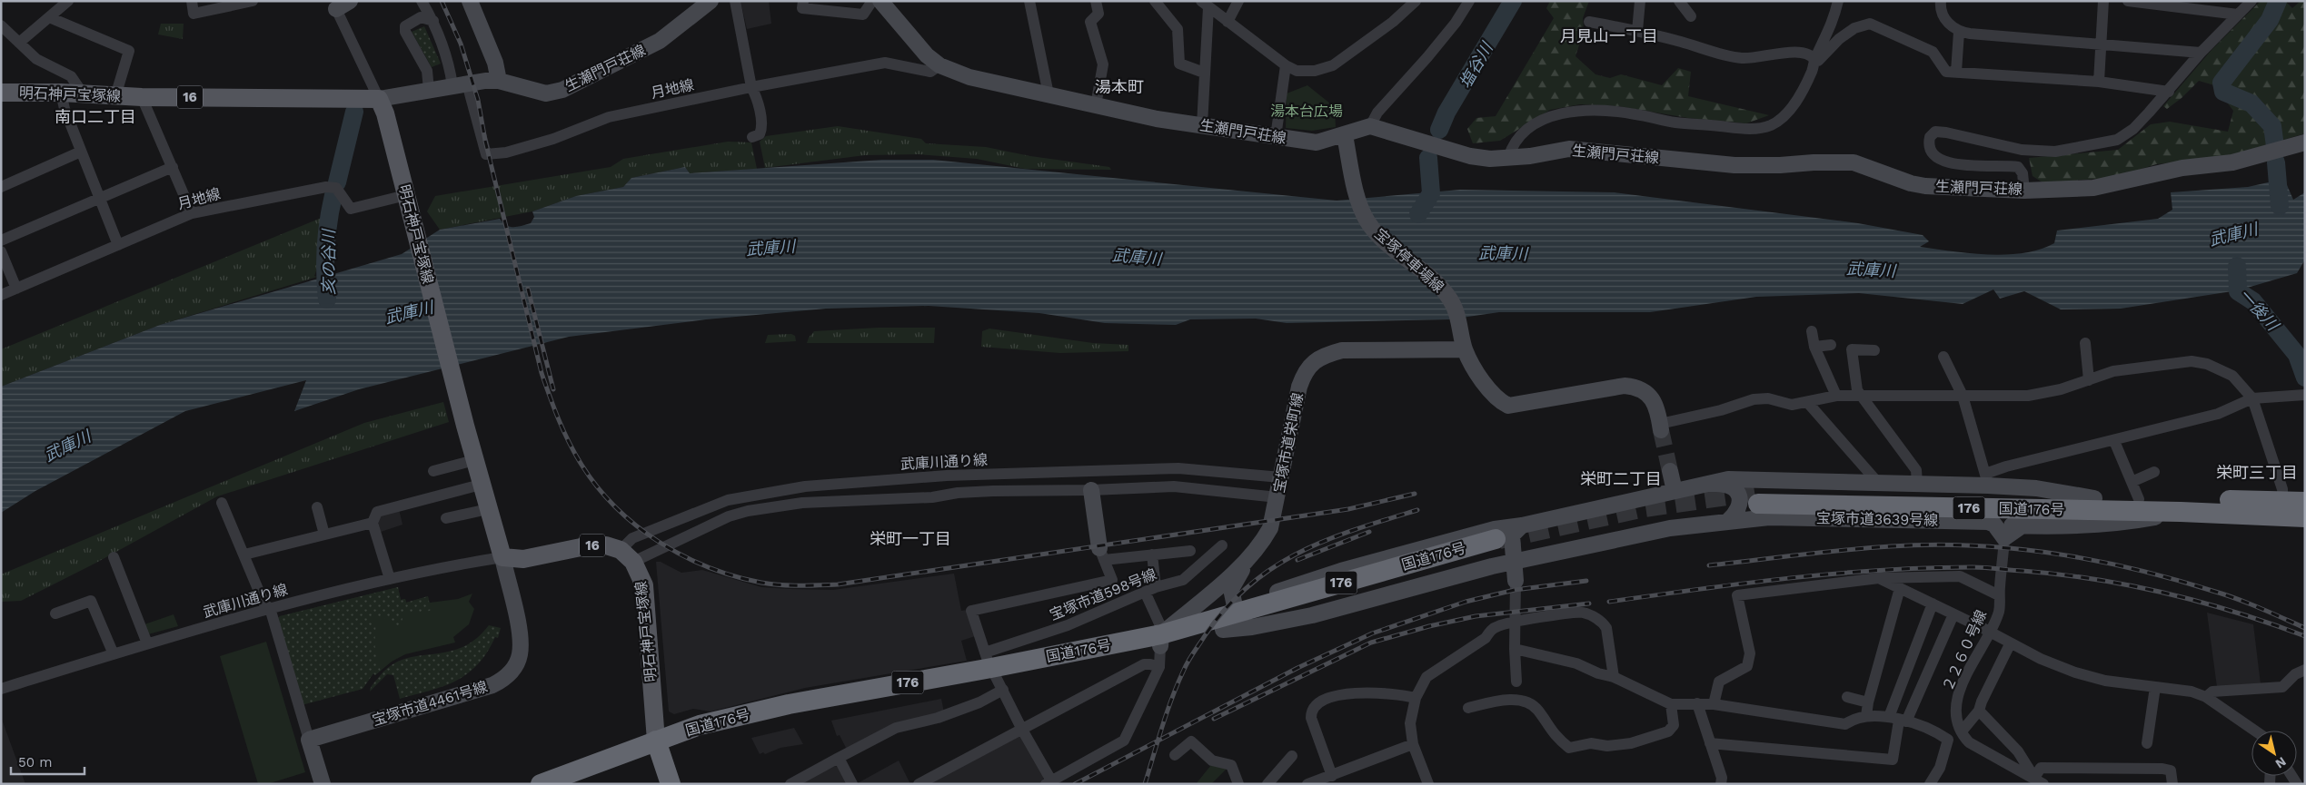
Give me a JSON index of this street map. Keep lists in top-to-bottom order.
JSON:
{
  "streets": {
    "highway": ["176", "国道176号"],
    "main road": ["明石神戸宝塚線", "16"],
    "street": [
      "生瀬門戸荘線",
      "月地線",
      "宝塚停車場線",
      "宝塚市道栄町線",
      "武庫川通り線",
      "宝塚市道3639号線",
      "宝塚市道598号線",
      "２２６０号線",
      "宝塚市道4461号線"
    ]
  },
  "crossings": [
    ["生瀬門戸荘線", "月地線"],
    ["生瀬門戸荘線", "明石神戸宝塚線"],
    ["生瀬門戸荘線", "宝塚停車場線"],
    ["月地線", "明石神戸宝塚線"],
    ["明石神戸宝塚線", "16"],
    ["明石神戸宝塚線", "武庫川通り線"],
    ["明石神戸宝塚線", "国道176号"],
    ["明石神戸宝塚線", "宝塚市道4461号線"],
    ["16", "武庫川通り線"],
    ["16", "宝塚市道4461号線"],
    ["宝塚停車場線", "宝塚市道栄町線"],
    ["宝塚市道栄町線", "武庫川通り線"],
    ["宝塚市道栄町線", "国道176号"],
    ["武庫川通り線", "宝塚市道4461号線"],
    ["国道176号", "宝塚市道3639号線"],
    ["国道176号", "宝塚市道598号線"]
  ],
  "districts": [
    "月見山一丁目",
    "湯本町",
    "南口二丁目",
    "栄町三丁目",
    "栄町二丁目",
    "栄町一丁目"
  ],
  "water": [
    "塩谷川",
    "武庫川",
    "亥の谷川",
    "一後川"
  ],
  "parks": ["湯本台広場"],
  "scale_bar": "50 m",
  "north": "bottom right"
}
